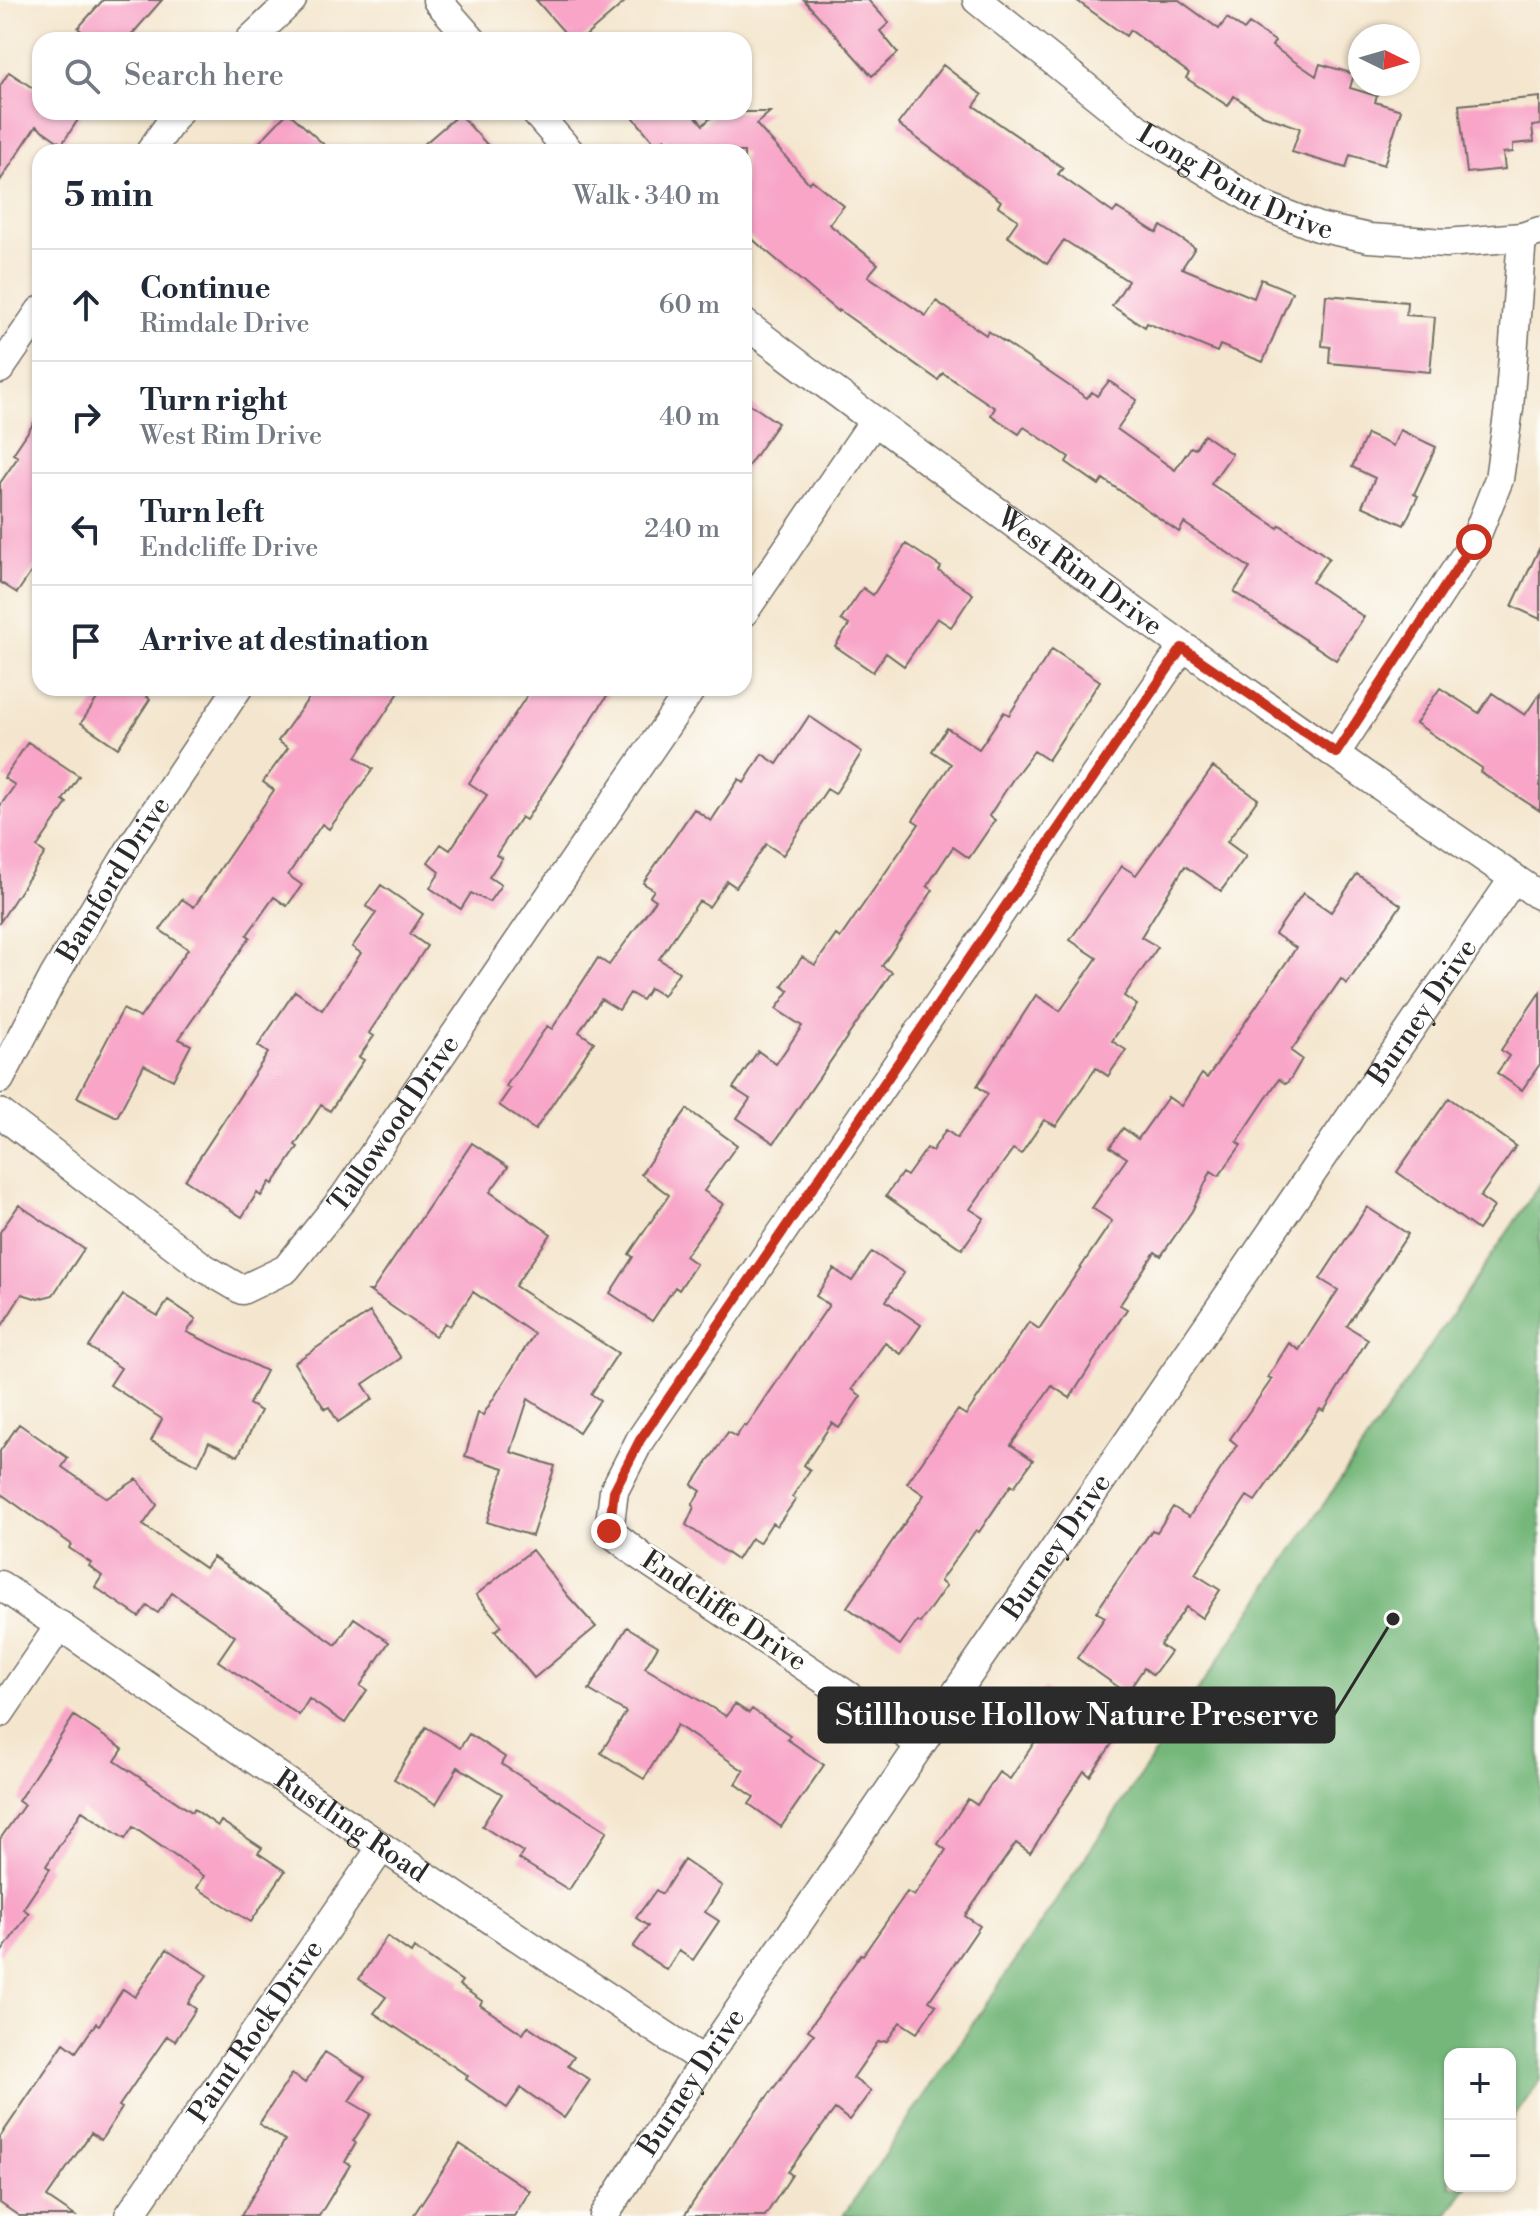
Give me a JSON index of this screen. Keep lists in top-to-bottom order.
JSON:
{
  "streets": {
    "street": [
      "Long Point Drive",
      "West Rim Drive",
      "Bamford Drive",
      "Burney Drive",
      "Tallowood Drive",
      "Endcliffe Drive",
      "Rustling Road",
      "Paint Rock Drive"
    ]
  },
  "crossings": [
    ["West Rim Drive", "Burney Drive"],
    ["West Rim Drive", "Endcliffe Drive"],
    ["Burney Drive", "Endcliffe Drive"],
    ["Burney Drive", "Rustling Road"],
    ["Rustling Road", "Paint Rock Drive"]
  ],
  "places": ["Stillhouse Hollow Nature Preserve"],
  "north": "right",
  "page": {
    "search": "Search here",
    "heading": ["5 min", "Walk · 340 m"],
    "list": [
      ["Continue", "Rimdale Drive", "60 m"],
      ["Turn right", "West Rim Drive", "40 m"],
      ["Turn left", "Endcliffe Drive", "240 m"],
      "Arrive at destination"
    ],
    "map_buttons": ["+", "−"]
  }
}
